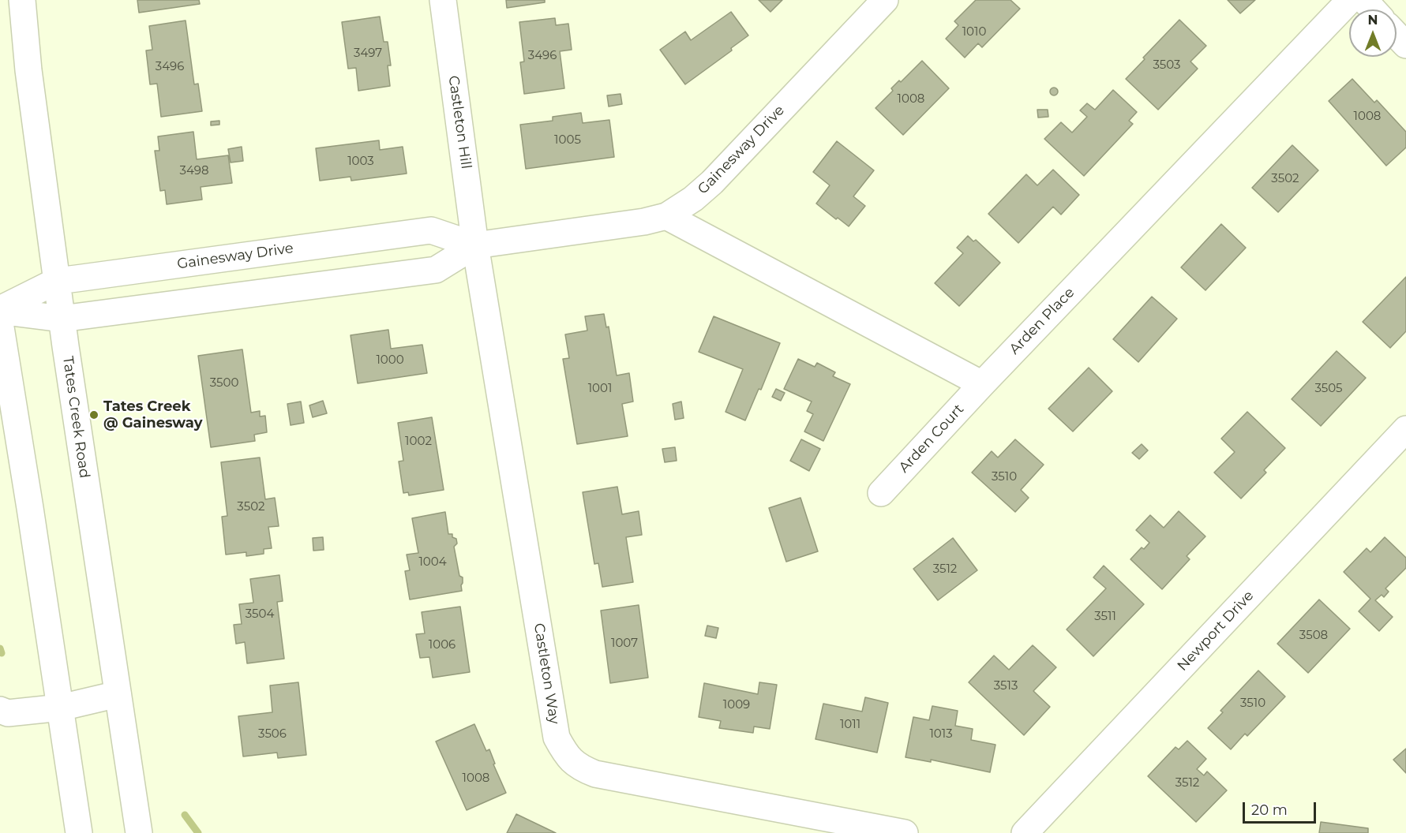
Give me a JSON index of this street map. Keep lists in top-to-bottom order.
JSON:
{
  "streets": {
    "street": [
      "Castleton Hill",
      "Gainesway Drive",
      "Arden Place",
      "Tates Creek Road",
      "Arden Court",
      "Newport Drive",
      "Castleton Way"
    ]
  },
  "crossings": [
    ["Castleton Hill", "Gainesway Drive"],
    ["Castleton Hill", "Castleton Way"],
    ["Gainesway Drive", "Tates Creek Road"],
    ["Gainesway Drive", "Castleton Way"],
    ["Arden Place", "Arden Court"]
  ],
  "places": ["Tates Creek @ Gainesway"],
  "house_numbers": [
    "1010",
    "3497",
    "3496",
    "3503",
    "3496",
    "1008",
    "1008",
    "1005",
    "1003",
    "3498",
    "3502",
    "1000",
    "3500",
    "1001",
    "3505",
    "1002",
    "3510",
    "3502",
    "1004",
    "3512",
    "3504",
    "3511",
    "3508",
    "1007",
    "1006",
    "3513",
    "3510",
    "1009",
    "1011",
    "3506",
    "1013",
    "1008",
    "3512"
  ],
  "scale_bar": "20 m",
  "north": "top"
}
